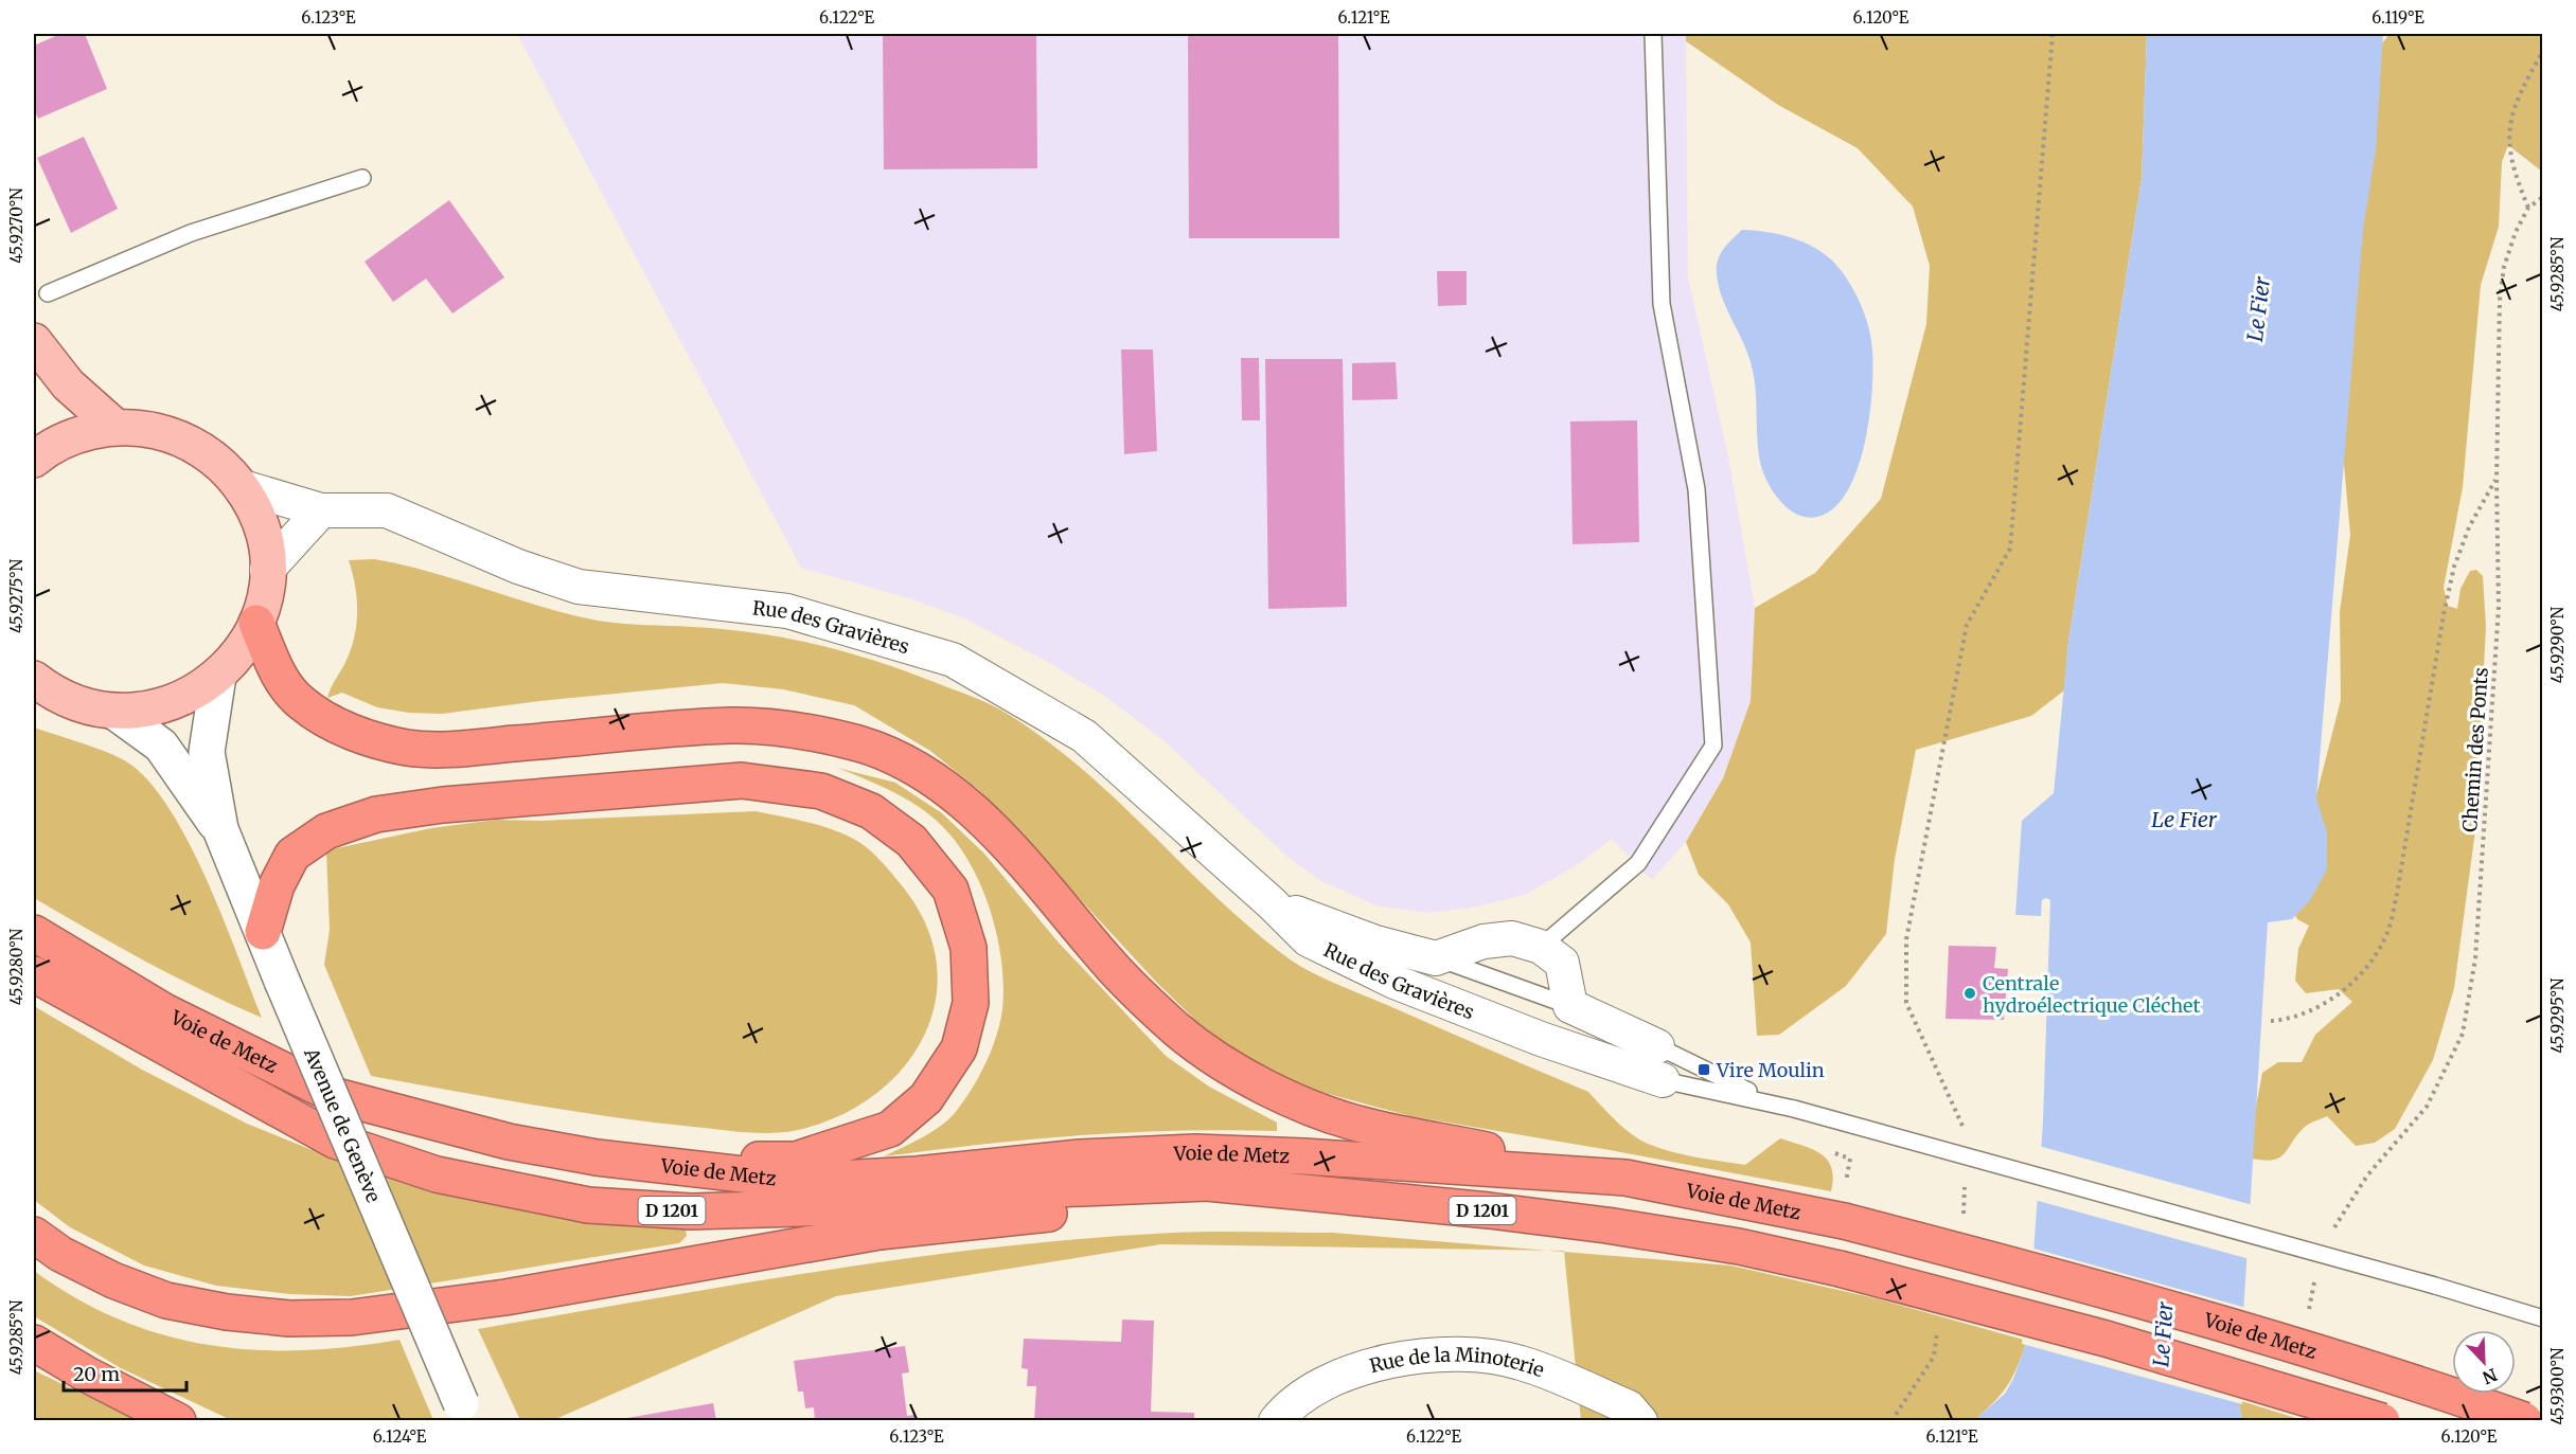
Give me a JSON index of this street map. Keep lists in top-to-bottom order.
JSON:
{
  "streets": {
    "highway": ["Voie de Metz", "D 1201"],
    "main road": ["Avenue de Genève"],
    "street": ["Rue des Gravières", "Rue de la Minoterie"],
    "path": ["Chemin des Ponts"]
  },
  "water": ["Le Fier"],
  "places": {
    "other": ["Centrale hydroélectrique Cléchet"],
    "transit": ["Vire Moulin"]
  },
  "scale_bar": "20 m",
  "north": "bottom right",
  "coordinates": [
    "6.123°E",
    "6.122°E",
    "6.121°E",
    "6.120°E",
    "6.119°E",
    "45.9270°N",
    "45.9285°N",
    "45.9275°N",
    "45.9290°N",
    "45.9280°N",
    "45.9295°N",
    "45.9300°N",
    "6.124°E"
  ]
}
